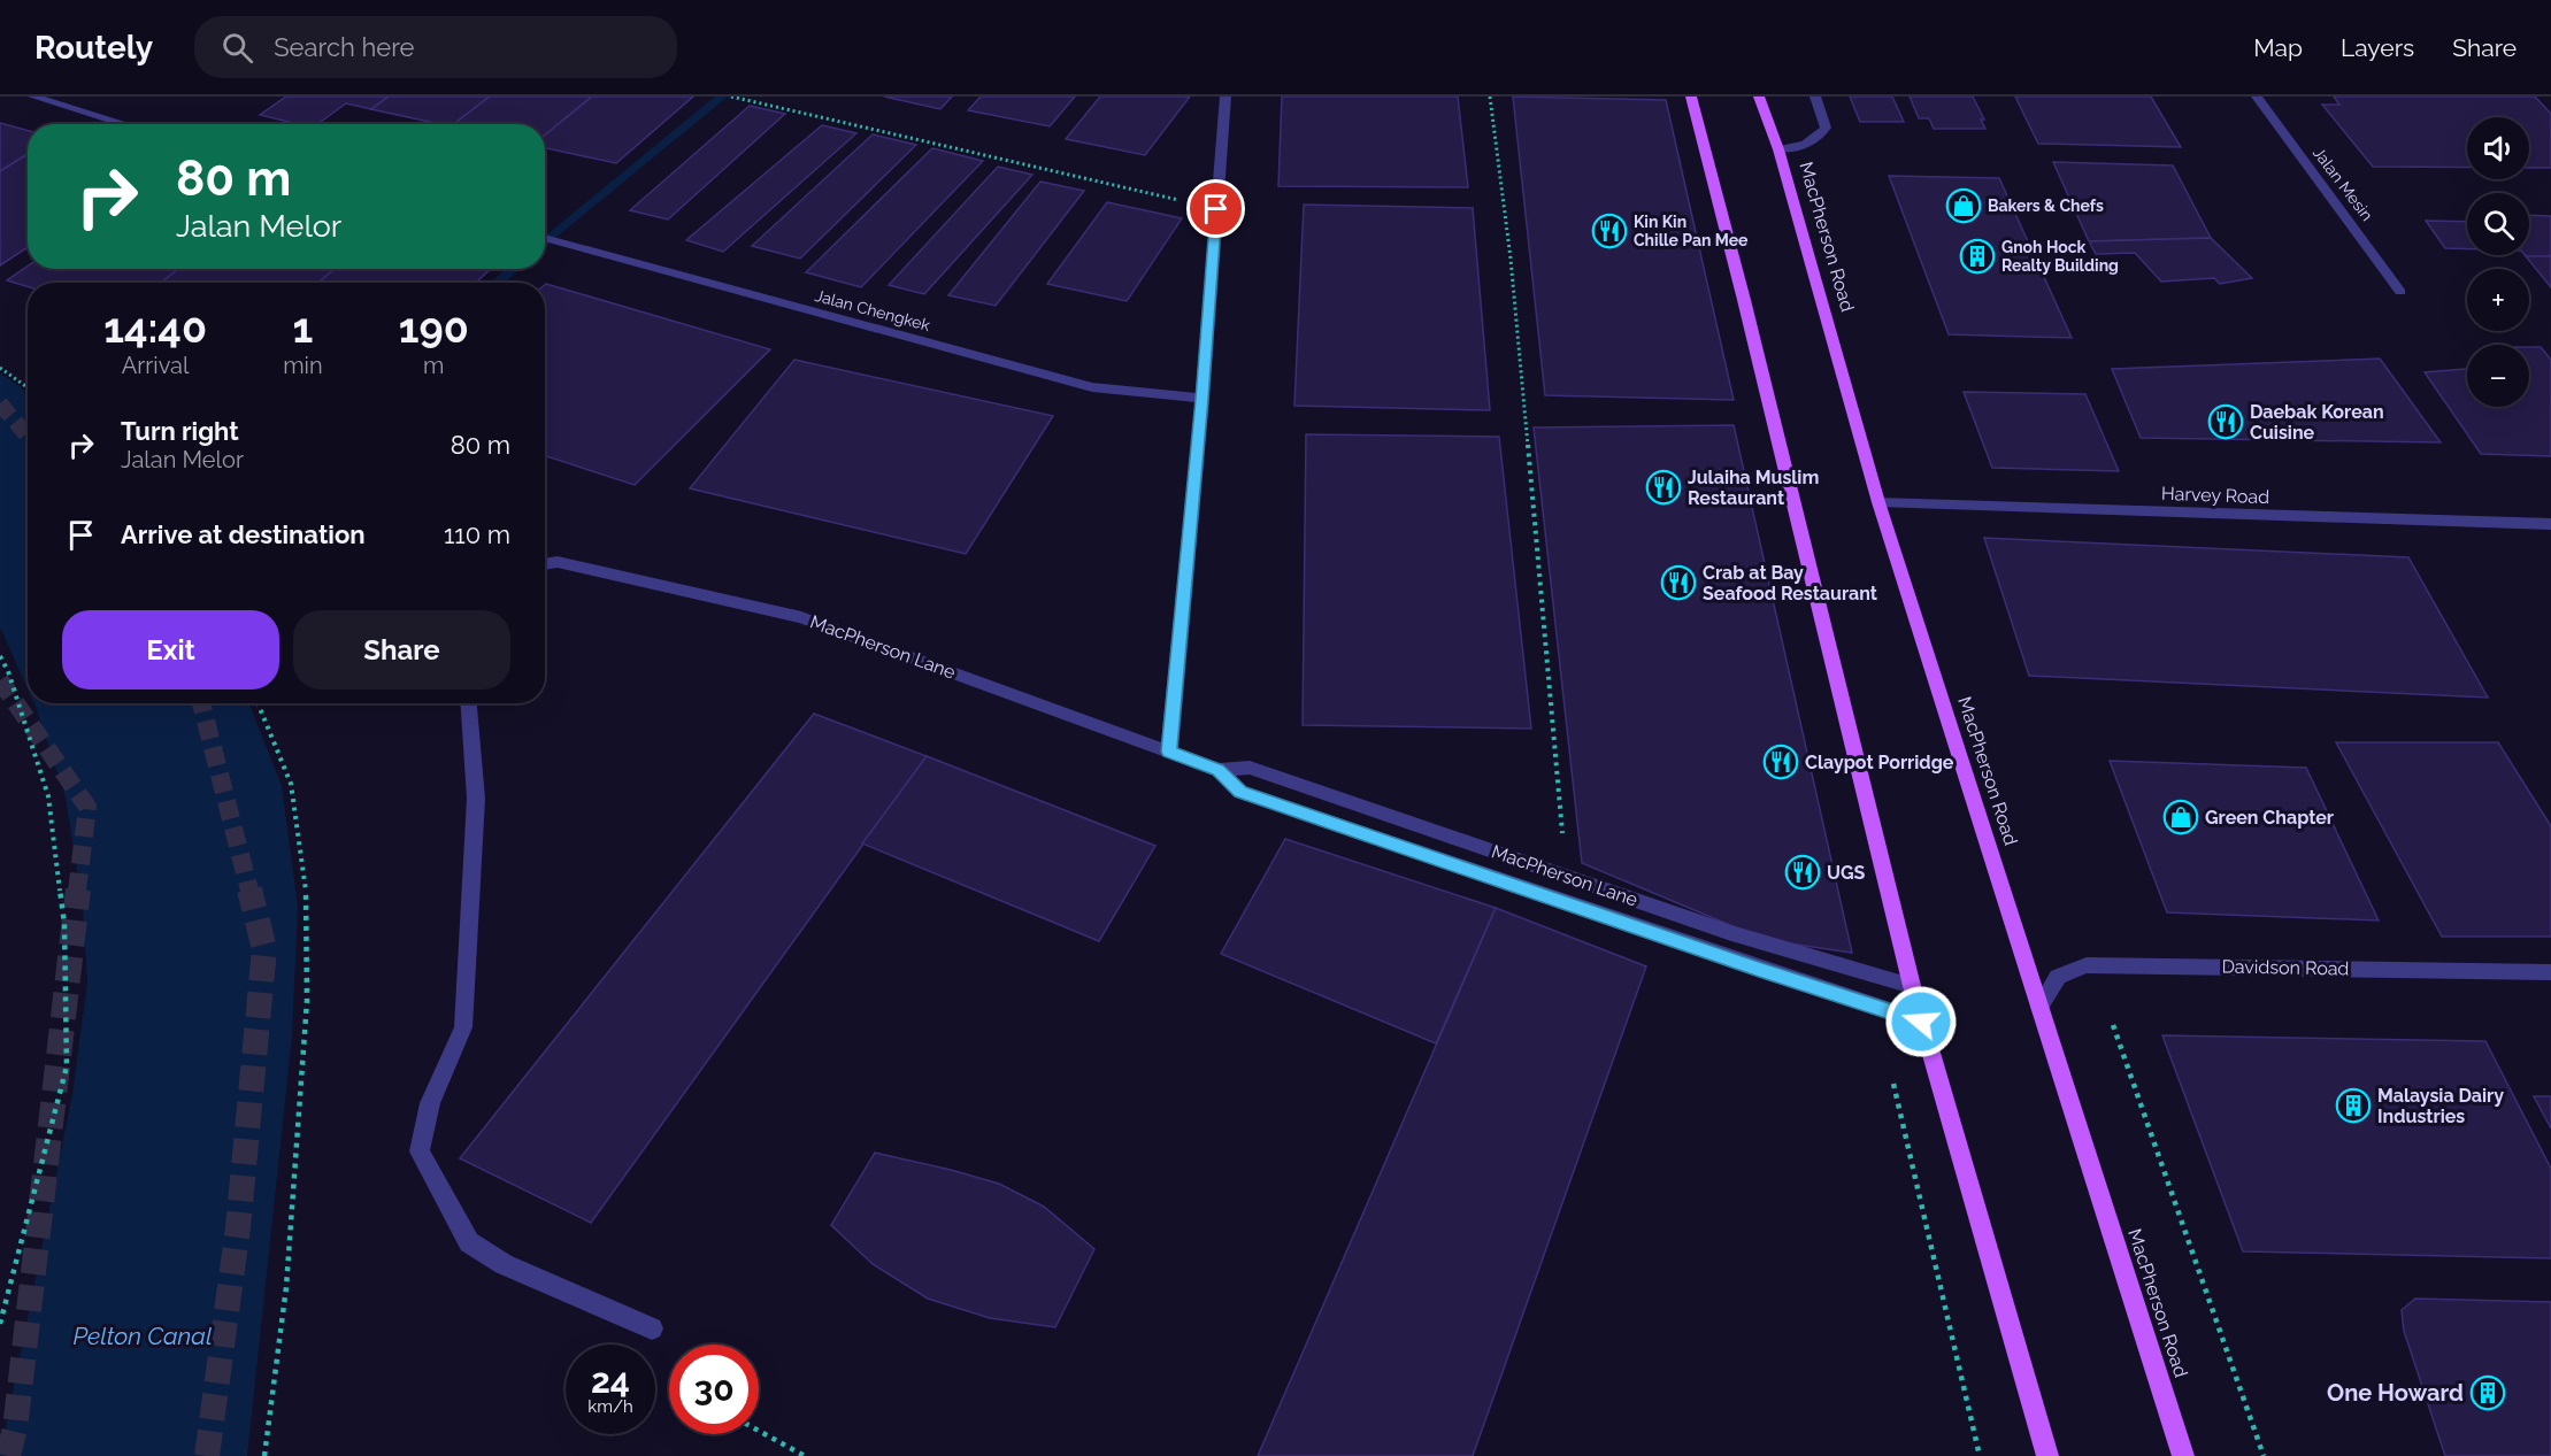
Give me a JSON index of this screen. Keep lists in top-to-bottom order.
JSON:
{
  "streets": {
    "main road": ["MacPherson Road"],
    "street": [
      "Jalan Mesin",
      "Jalan Chengkek",
      "Harvey Road",
      "MacPherson Lane",
      "Davidson Road"
    ]
  },
  "crossings": [
    ["MacPherson Road", "Harvey Road"],
    ["MacPherson Road", "Davidson Road"]
  ],
  "water": ["Pelton Canal"],
  "places": {
    "shop": ["Bakers & Chefs", "Green Chapter"],
    "restaurant": [
      "Kin Kin Chille Pan Mee",
      "Daebak Korean Cuisine",
      "Julaiha Muslim Restaurant",
      "Crab at Bay Seafood Restaurant",
      "Claypot Porridge",
      "UGS"
    ],
    "building": ["Gnoh Hock Realty Building", "Malaysia Dairy Industries", "One Howard"]
  },
  "page": {
    "header": "Routely",
    "search": "Search here",
    "nav": ["Map", "Layers", "Share"],
    "map_buttons": ["+", "−"],
    "turn": ["80 m", "Jalan Melor"],
    "eta": [
      "14:40",
      "Arrival",
      "1",
      "min",
      "190",
      "m"
    ],
    "list": [
      {
        "name": "Turn right",
        "note": "Jalan Melor",
        "value": "80 m"
      },
      {
        "name": "Arrive at destination",
        "value": "110 m"
      }
    ],
    "buttons": ["Exit", "Share"],
    "speed": "24 km/h",
    "limit": "30"
  }
}
